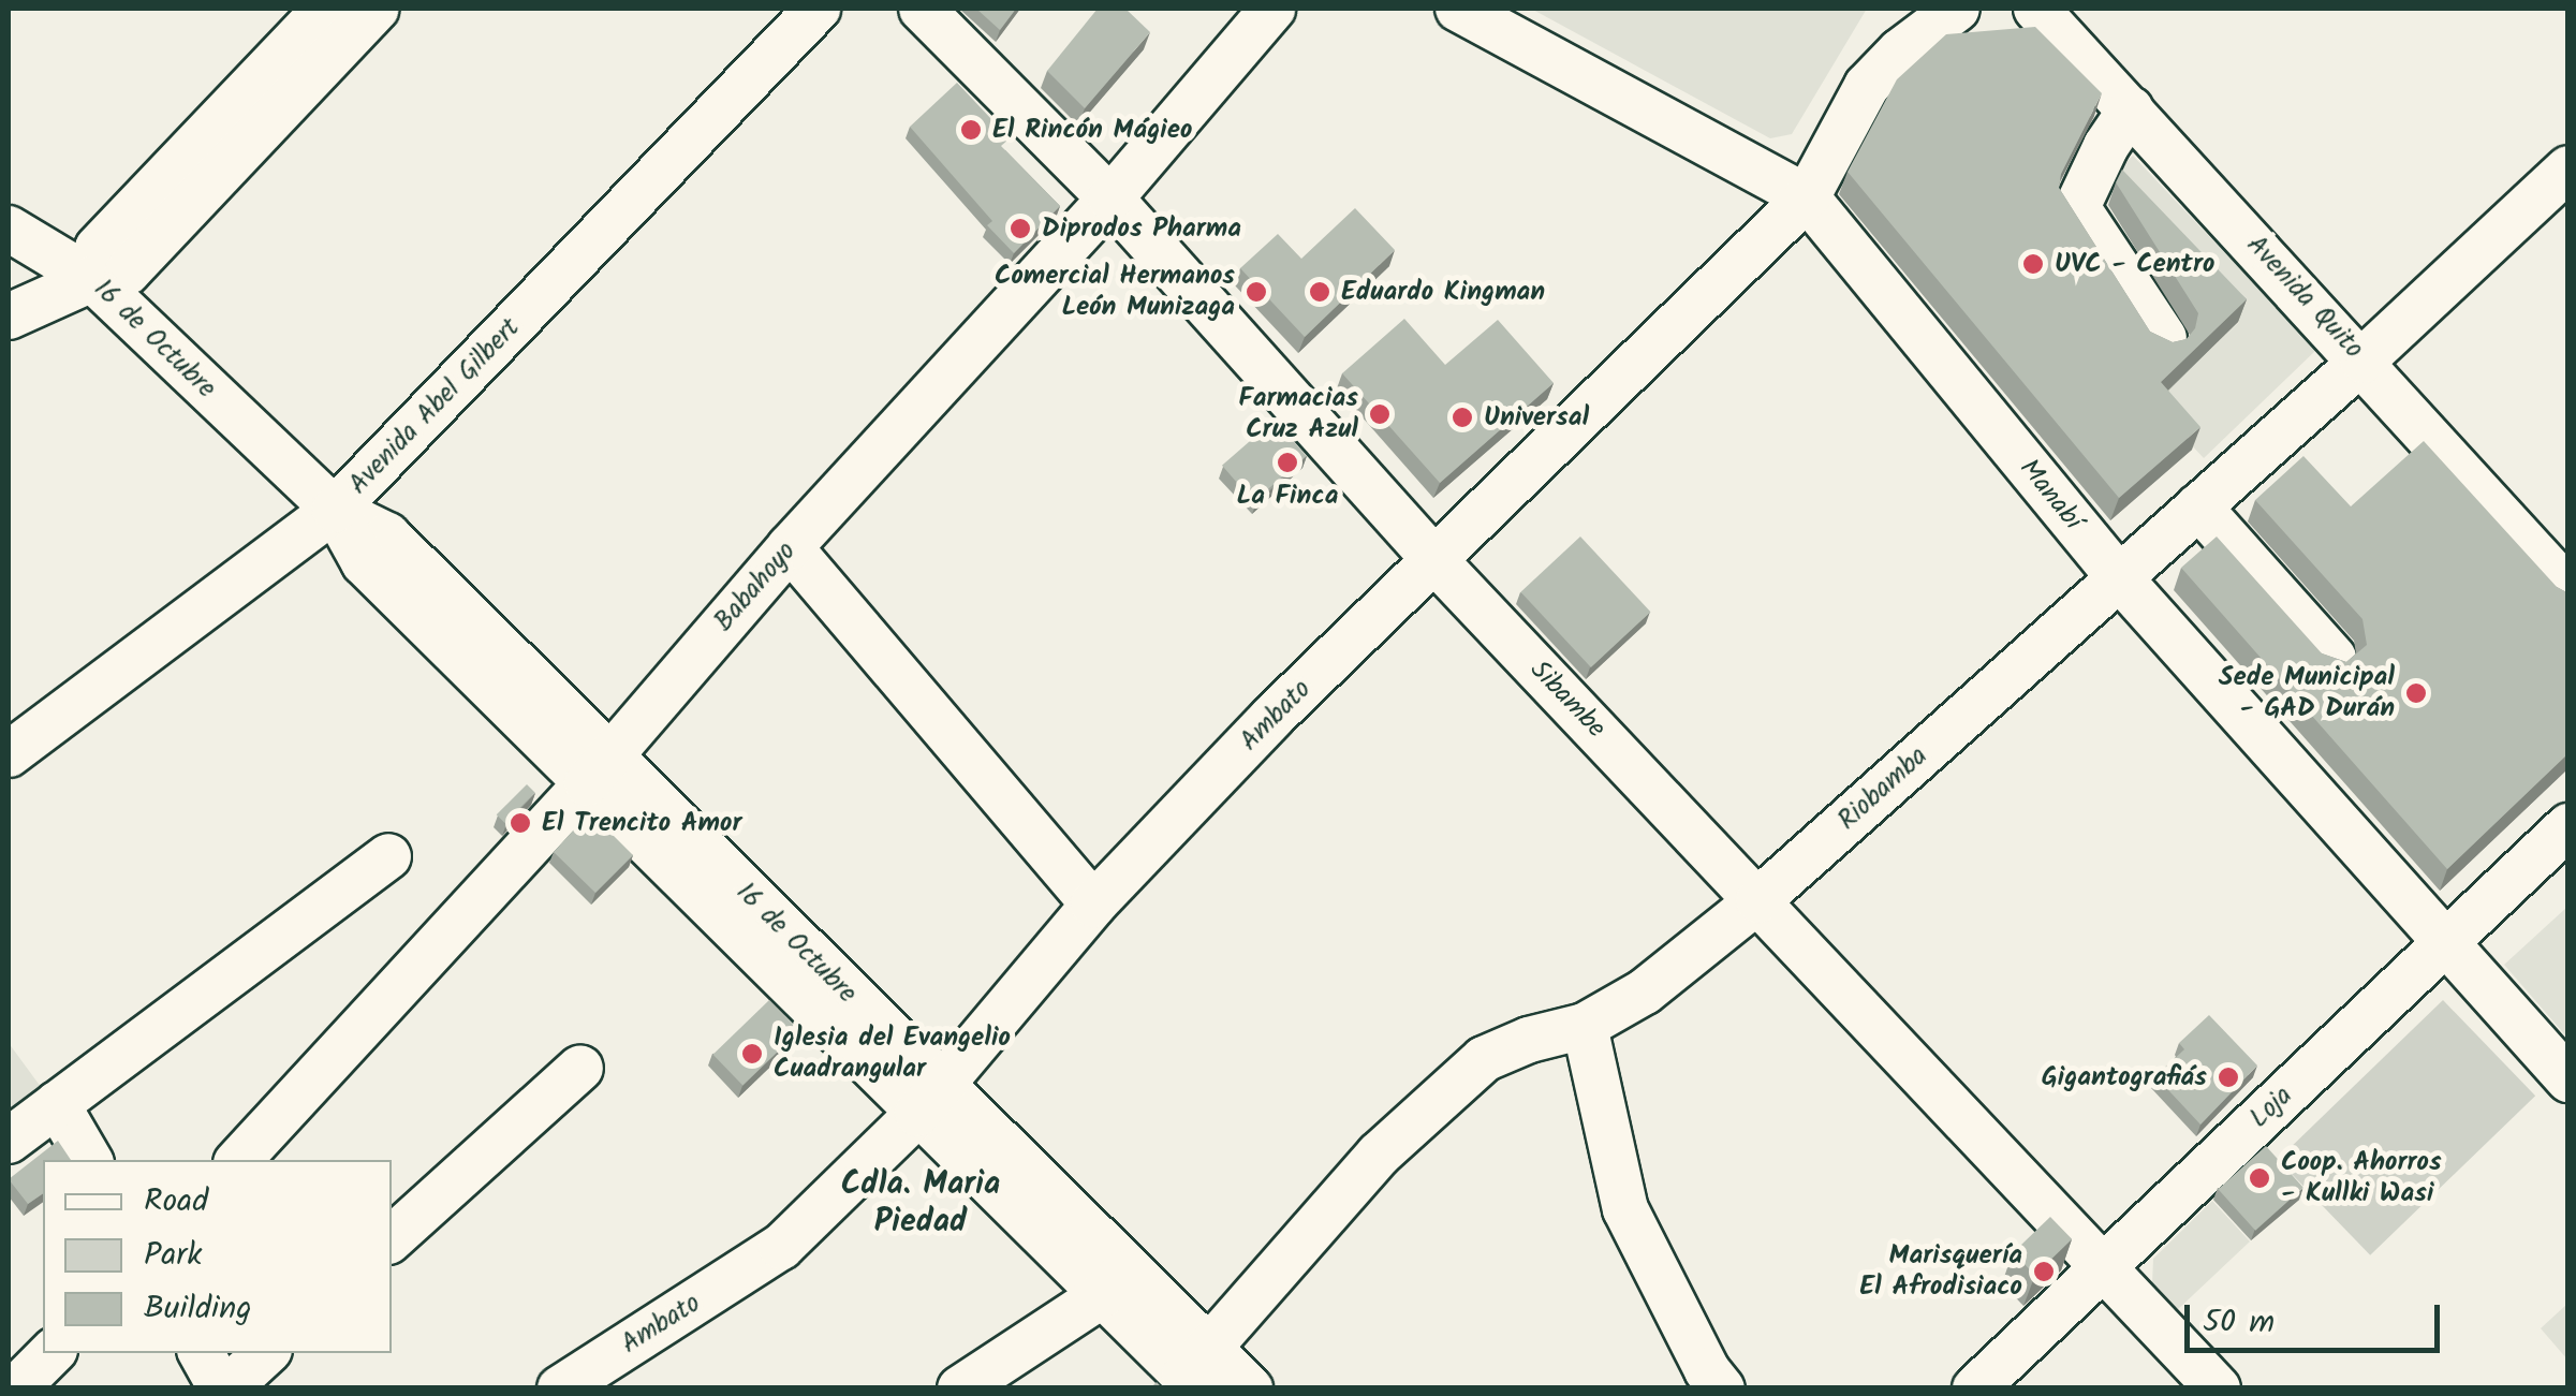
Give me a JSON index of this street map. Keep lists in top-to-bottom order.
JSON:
{
  "streets": {
    "street": [
      "Avenida Quito",
      "16 de Octubre",
      "Avenida Abel Gilbert",
      "Manabí",
      "Babahoyo",
      "Sibambe",
      "Ambato",
      "Riobamba",
      "Loja"
    ]
  },
  "crossings": [
    ["Avenida Quito", "Riobamba"],
    ["16 de Octubre", "Avenida Abel Gilbert"],
    ["16 de Octubre", "Babahoyo"],
    ["16 de Octubre", "Ambato"],
    ["16 de Octubre", "Riobamba"],
    ["Manabí", "Ambato"],
    ["Manabí", "Riobamba"],
    ["Manabí", "Loja"],
    ["Babahoyo", "Sibambe"],
    ["Sibambe", "Ambato"],
    ["Sibambe", "Riobamba"],
    ["Sibambe", "Loja"]
  ],
  "districts": ["Cdla. Maria Piedad"],
  "places": [
    "El Rincón Mágieo",
    "Diprodos Pharma",
    "UVC - Centro",
    "Comercial Hermanos León Munizaga",
    "Eduardo Kingman",
    "Farmacias Cruz Azul",
    "Universal",
    "La Finca",
    "Sede Municipal - GAD Durán",
    "El Trencito Amor",
    "Iglesia del Evangelio Cuadrangular",
    "Gigantografiás",
    "Coop. Ahorros - Kullki Wasi",
    "Marisquería El Afrodisiaco"
  ],
  "legend": ["Road", "Park", "Building"],
  "scale_bar": "50 m"
}
